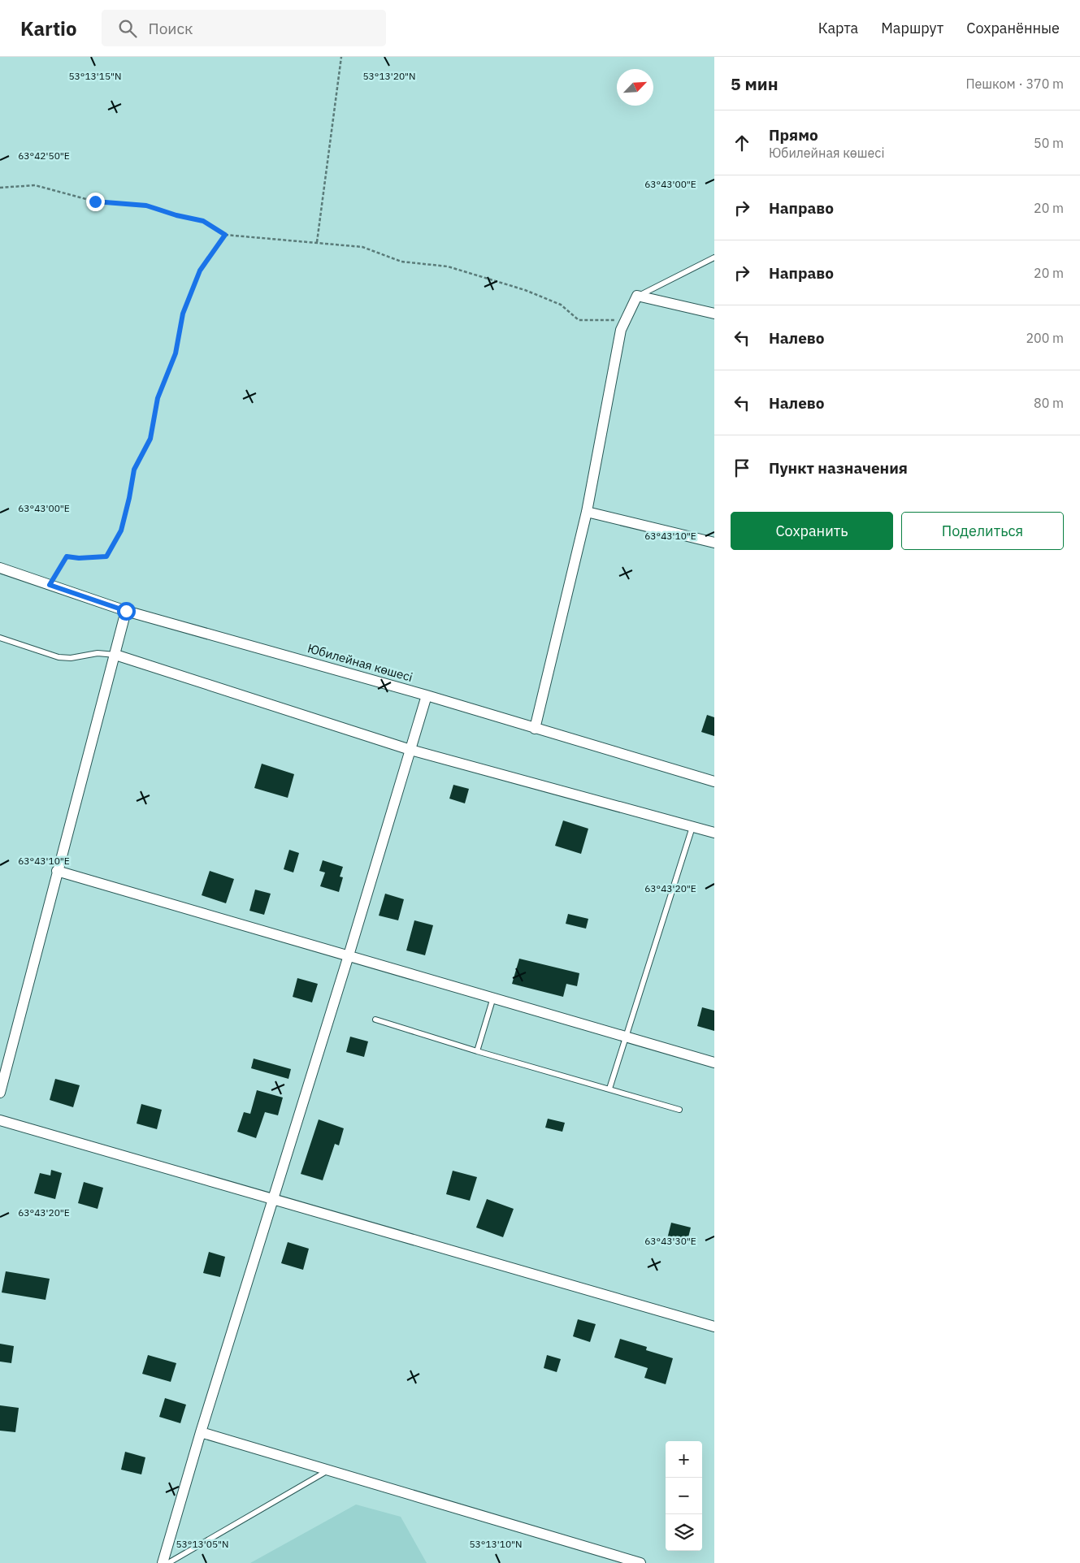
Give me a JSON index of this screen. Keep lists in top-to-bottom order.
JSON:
{
  "streets": {
    "street": ["Юбилейная көшесі"]
  },
  "north": "top right",
  "page": {
    "header": "Kartio",
    "search": "Поиск",
    "nav": ["Карта", "Маршрут", "Сохранённые"],
    "heading": ["5 мин", "Пешком · 370 m"],
    "list": [
      ["Прямо", "Юбилейная көшесі", "50 m"],
      ["Направо", "20 m"],
      ["Направо", "20 m"],
      ["Налево", "200 m"],
      ["Налево", "80 m"],
      "Пункт назначения"
    ],
    "buttons": ["Сохранить", "Поделиться"],
    "map_buttons": ["+", "−"]
  },
  "coordinates": [
    "53°13'15\"N",
    "53°13'20\"N",
    "63°42'50\"E",
    "63°43'00\"E",
    "63°43'10\"E",
    "63°43'20\"E",
    "63°43'30\"E",
    "53°13'05\"N",
    "53°13'10\"N"
  ]
}
